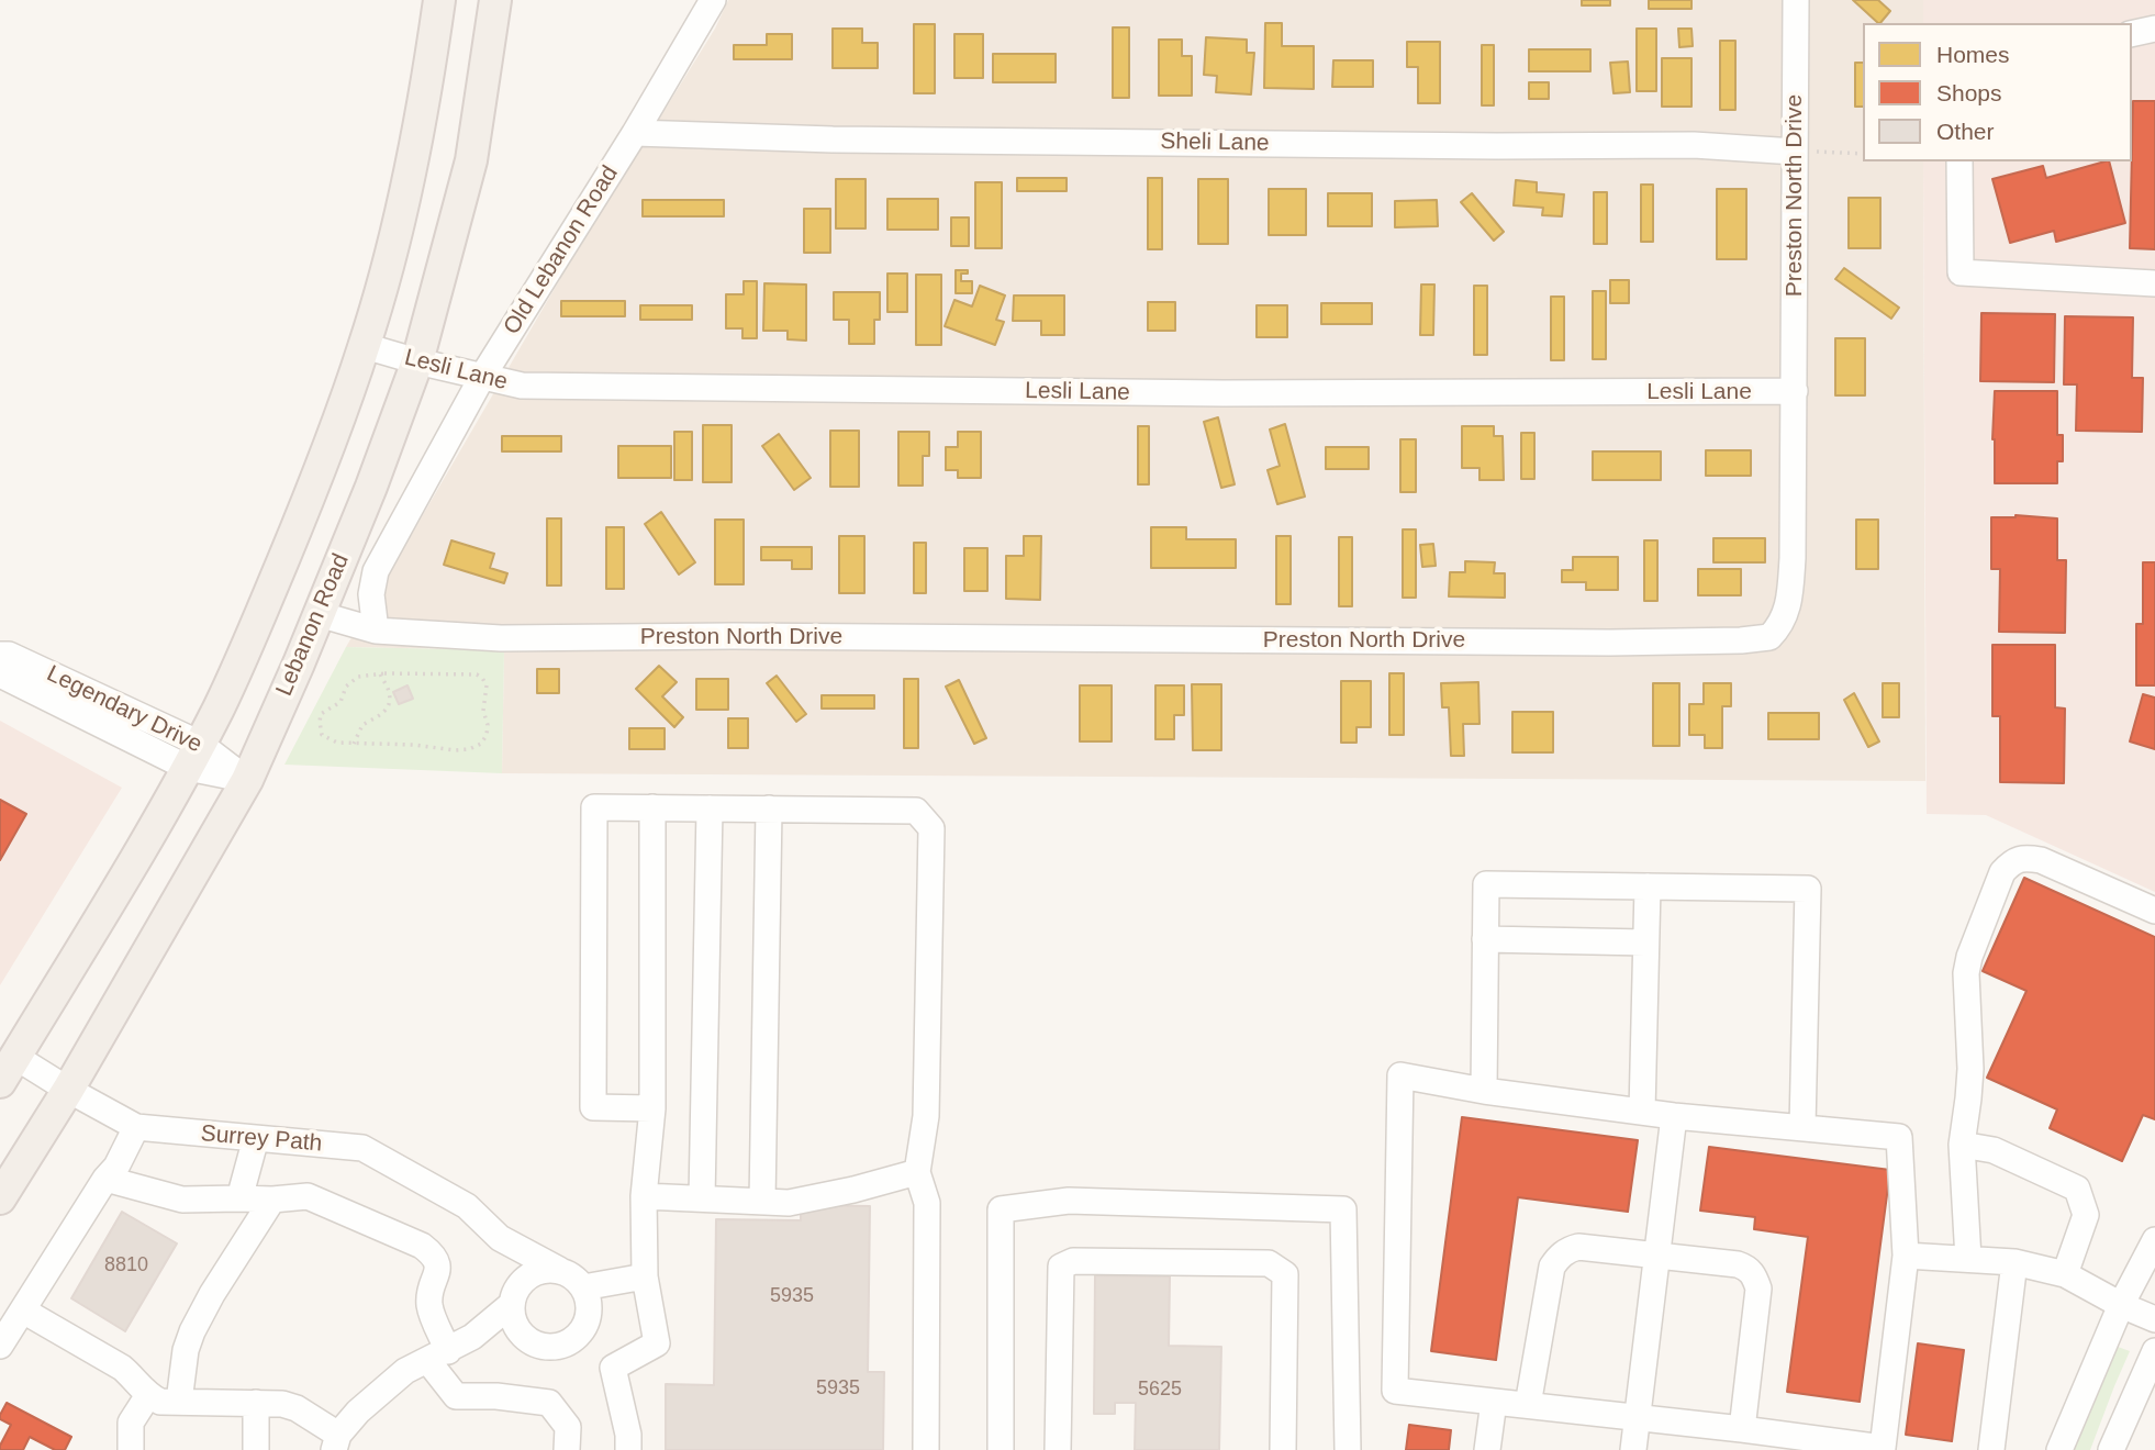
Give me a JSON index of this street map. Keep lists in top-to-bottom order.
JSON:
{
  "streets": {
    "main road": ["Lebanon Road"],
    "street": [
      "Sheli Lane",
      "Preston North Drive",
      "Old Lebanon Road",
      "Lesli Lane",
      "Legendary Drive",
      "Surrey Path"
    ]
  },
  "crossings": [
    ["Sheli Lane", "Preston North Drive"],
    ["Sheli Lane", "Old Lebanon Road"],
    ["Preston North Drive", "Old Lebanon Road"],
    ["Preston North Drive", "Lesli Lane"],
    ["Preston North Drive", "Lebanon Road"],
    ["Old Lebanon Road", "Lesli Lane"],
    ["Lesli Lane", "Lebanon Road"],
    ["Lebanon Road", "Legendary Drive"],
    ["Lebanon Road", "Surrey Path"]
  ],
  "house_numbers": [
    "8810",
    "5935",
    "5935",
    "5625"
  ],
  "legend": ["Homes", "Shops", "Other"]
}
